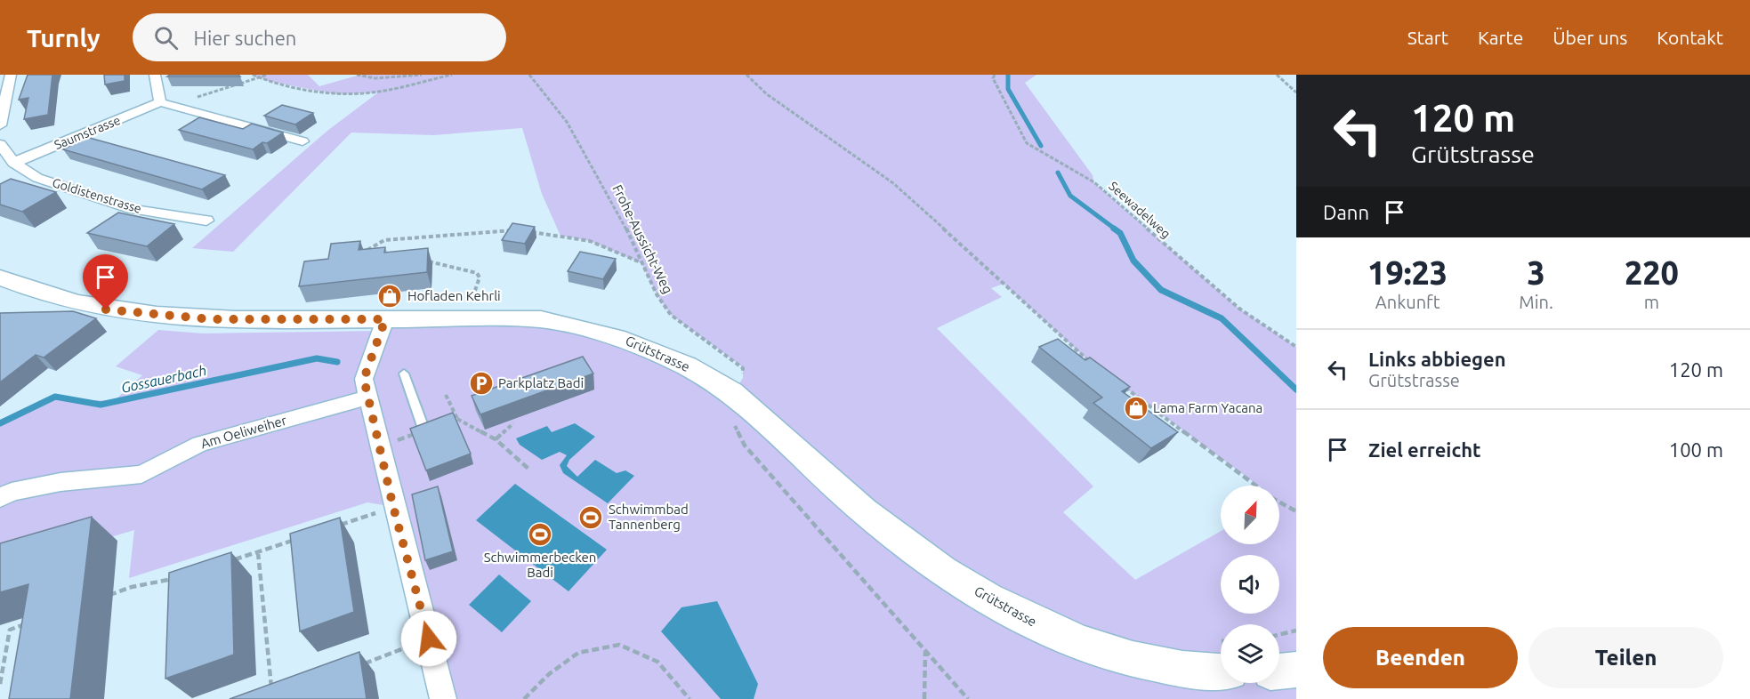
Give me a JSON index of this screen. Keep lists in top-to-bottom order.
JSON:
{
  "streets": {
    "main road": ["Grütstrasse"],
    "street": ["Saumstrasse", "Goldistenstrasse", "Am Oeliweiher"],
    "path": ["Seewadelweg", "Frohe-Aussicht-Weg"]
  },
  "crossings": [
    ["Saumstrasse", "Goldistenstrasse"],
    ["Frohe-Aussicht-Weg", "Grütstrasse"]
  ],
  "water": ["Gossauerbach"],
  "places": {
    "shop": ["Hofladen Kehrli", "Lama Farm Yacana"],
    "parking": ["Parkplatz Badi"],
    "sports": ["Schwimmbad Tannenberg", "Schwimmerbecken Badi"]
  },
  "north": "top right",
  "page": {
    "header": "Turnly",
    "search": "Hier suchen",
    "nav": [
      "Start",
      "Karte",
      "Über uns",
      "Kontakt"
    ],
    "turn": ["120 m", "Grütstrasse"],
    "then": "Dann",
    "eta": [
      "19:23",
      "Ankunft",
      "3",
      "Min.",
      "220",
      "m"
    ],
    "list": [
      {
        "name": "Links abbiegen",
        "note": "Grütstrasse",
        "value": "120 m"
      },
      {
        "name": "Ziel erreicht",
        "value": "100 m"
      }
    ],
    "buttons": ["Beenden", "Teilen"]
  }
}
